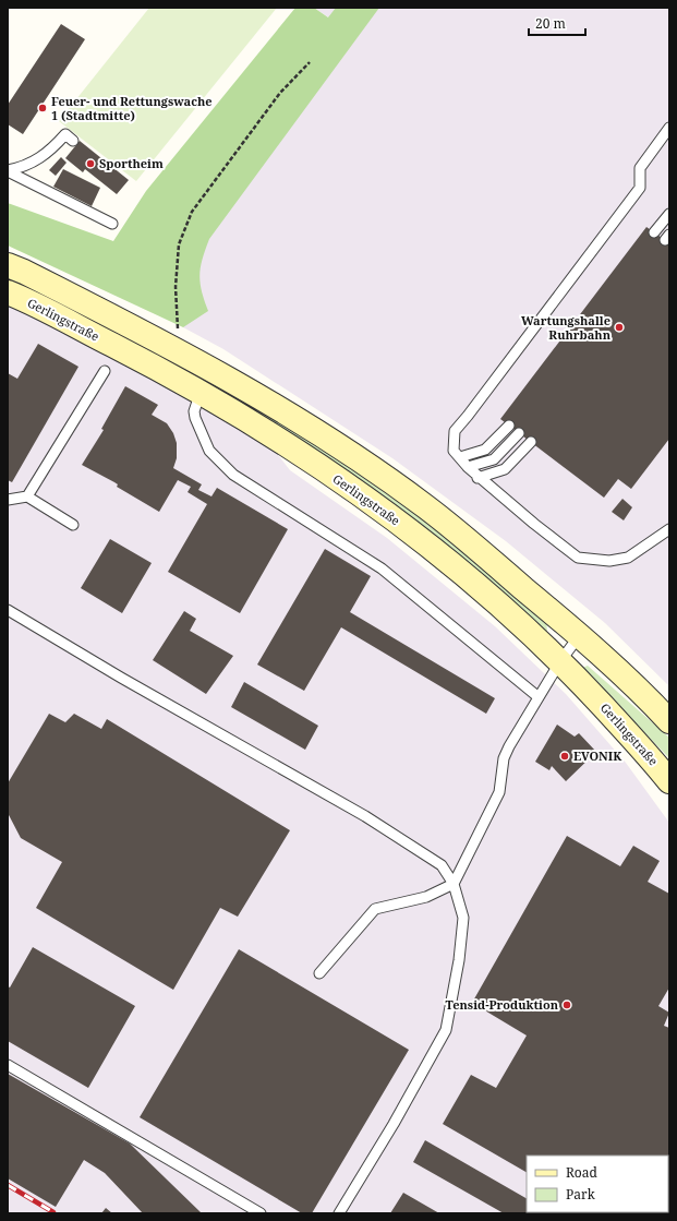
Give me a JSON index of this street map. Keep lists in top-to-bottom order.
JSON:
{
  "streets": {
    "main road": ["Gerlingstraße"]
  },
  "places": [
    "Feuer- und Rettungswache 1 (Stadtmitte)",
    "Sportheim",
    "Wartungshalle Ruhrbahn",
    "EVONIK",
    "Tensid-Produktion"
  ],
  "legend": ["Road", "Park"],
  "scale_bar": "20 m"
}
